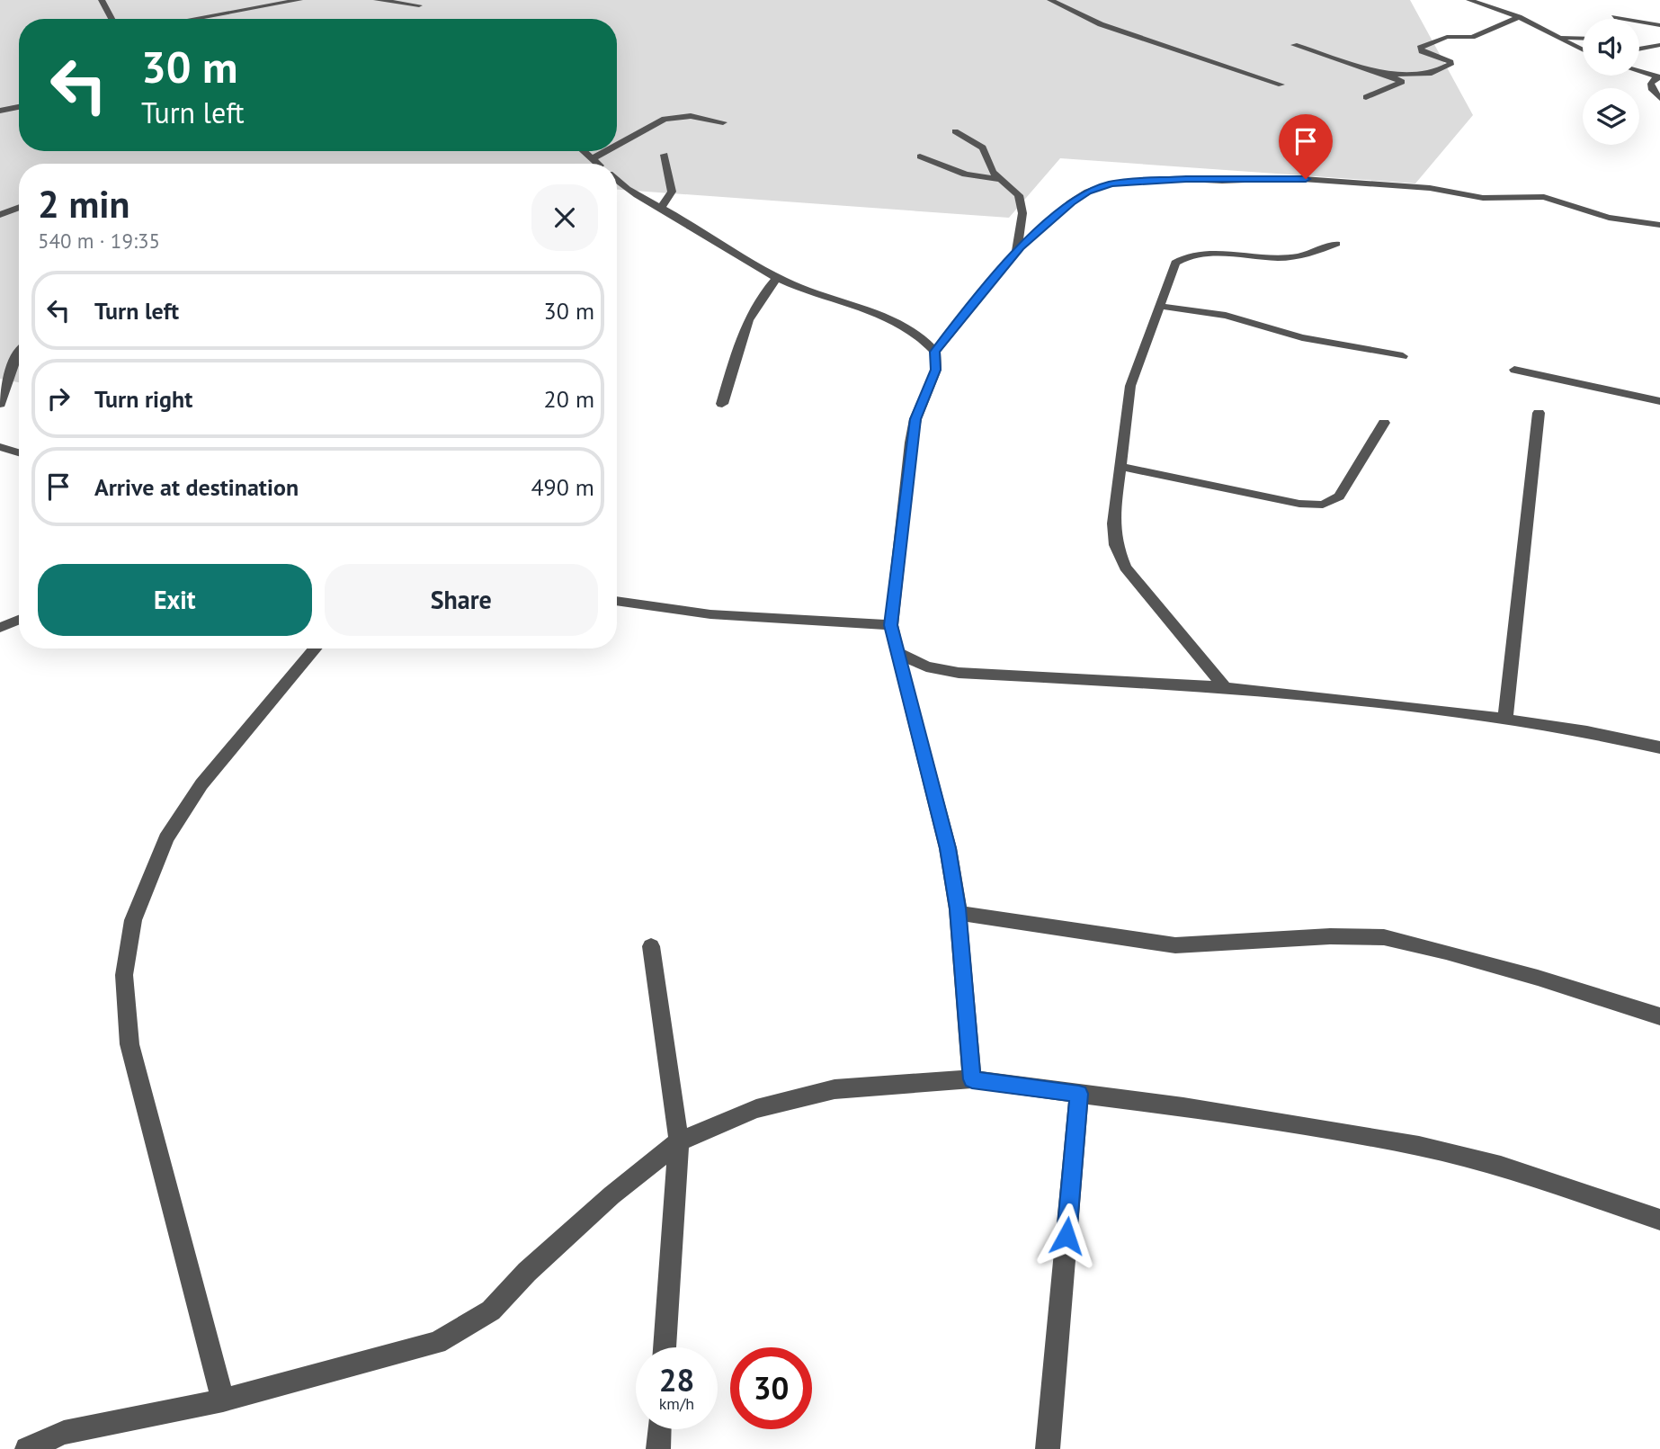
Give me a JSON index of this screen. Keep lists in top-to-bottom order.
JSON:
{
  "page": {
    "turn": ["30 m", "Turn left"],
    "heading": ["2 min", "540 m · 19:35"],
    "list": [
      {
        "name": "Turn left",
        "value": "30 m"
      },
      {
        "name": "Turn right",
        "value": "20 m"
      },
      {
        "name": "Arrive at destination",
        "value": "490 m"
      }
    ],
    "buttons": ["Exit", "Share"],
    "speed": "28 km/h",
    "limit": "30"
  }
}
